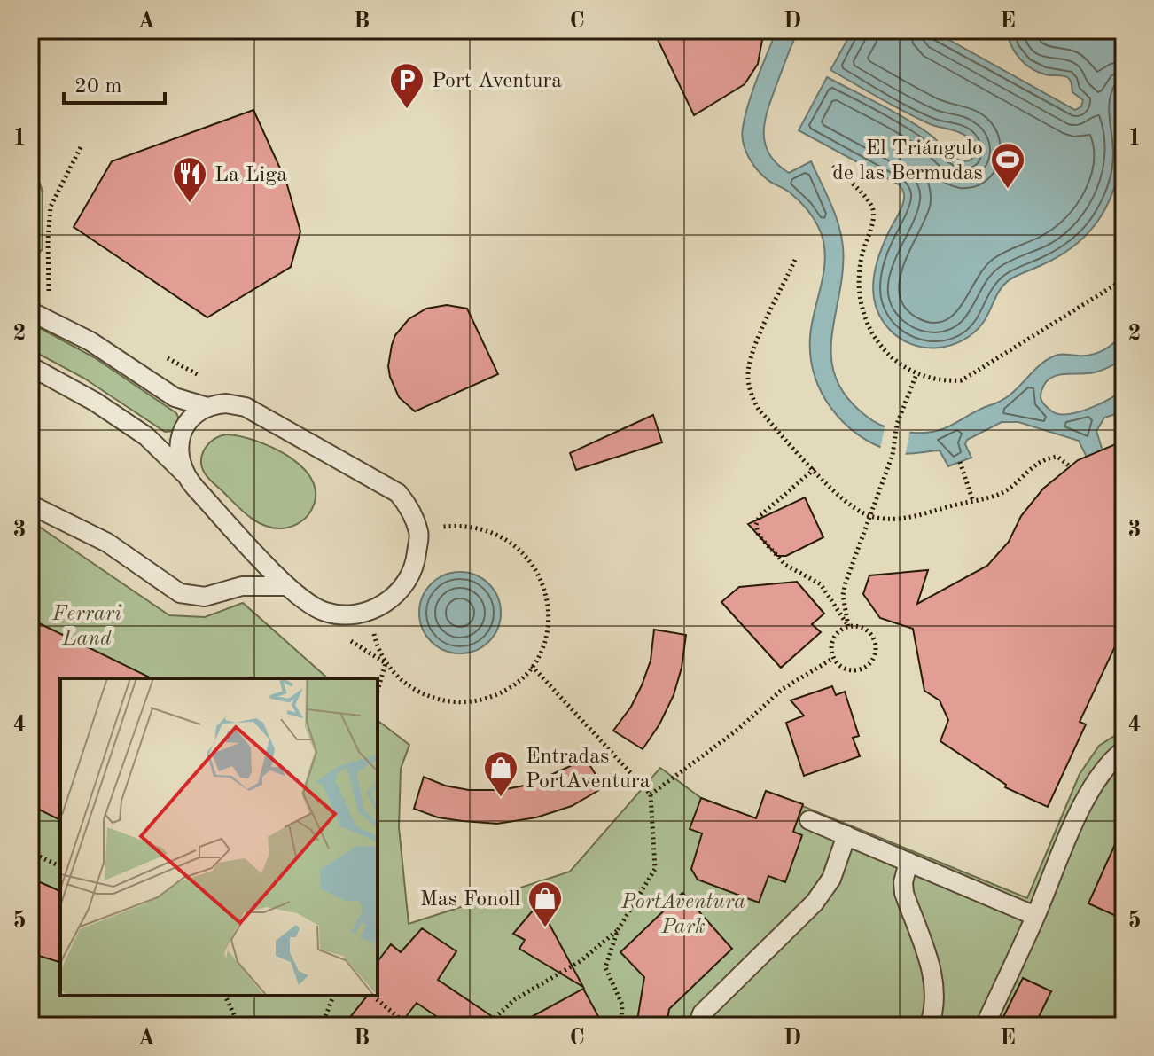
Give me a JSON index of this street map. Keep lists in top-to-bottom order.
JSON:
{
  "parks": ["Ferrari Land", "PortAventura Park"],
  "places": {
    "parking": ["Port Aventura"],
    "sports": ["El Triángulo de las Bermudas"],
    "restaurant": ["La Liga"],
    "shop": ["Entradas PortAventura", "Mas Fonoll"]
  },
  "scale_bar": "20 m",
  "grid": {
    "columns": [
      "A",
      "B",
      "C",
      "D",
      "E"
    ],
    "rows": [
      "1",
      "2",
      "3",
      "4",
      "5"
    ]
  }
}
